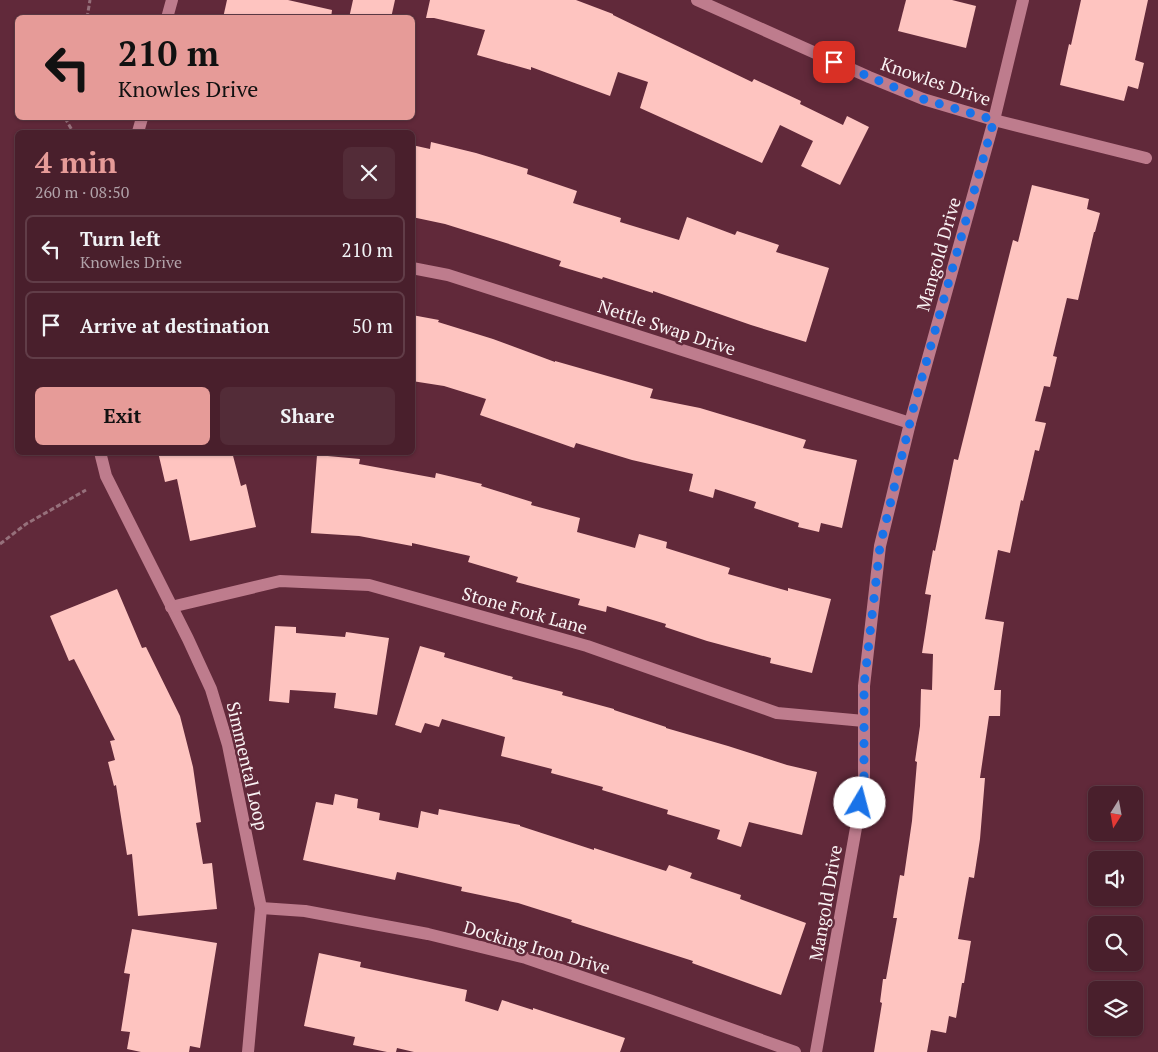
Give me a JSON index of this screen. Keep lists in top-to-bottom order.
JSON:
{
  "streets": {
    "street": [
      "Knowles Drive",
      "Mangold Drive",
      "Nettle Swap Drive",
      "Stone Fork Lane",
      "Simmental Loop",
      "Docking Iron Drive"
    ]
  },
  "crossings": [
    ["Knowles Drive", "Mangold Drive"],
    ["Mangold Drive", "Nettle Swap Drive"],
    ["Mangold Drive", "Stone Fork Lane"],
    ["Stone Fork Lane", "Simmental Loop"],
    ["Simmental Loop", "Docking Iron Drive"]
  ],
  "north": "bottom",
  "page": {
    "turn": ["210 m", "Knowles Drive"],
    "heading": ["4 min", "260 m · 08:50"],
    "list": [
      {
        "name": "Turn left",
        "note": "Knowles Drive",
        "value": "210 m"
      },
      {
        "name": "Arrive at destination",
        "value": "50 m"
      }
    ],
    "buttons": ["Exit", "Share"]
  }
}
